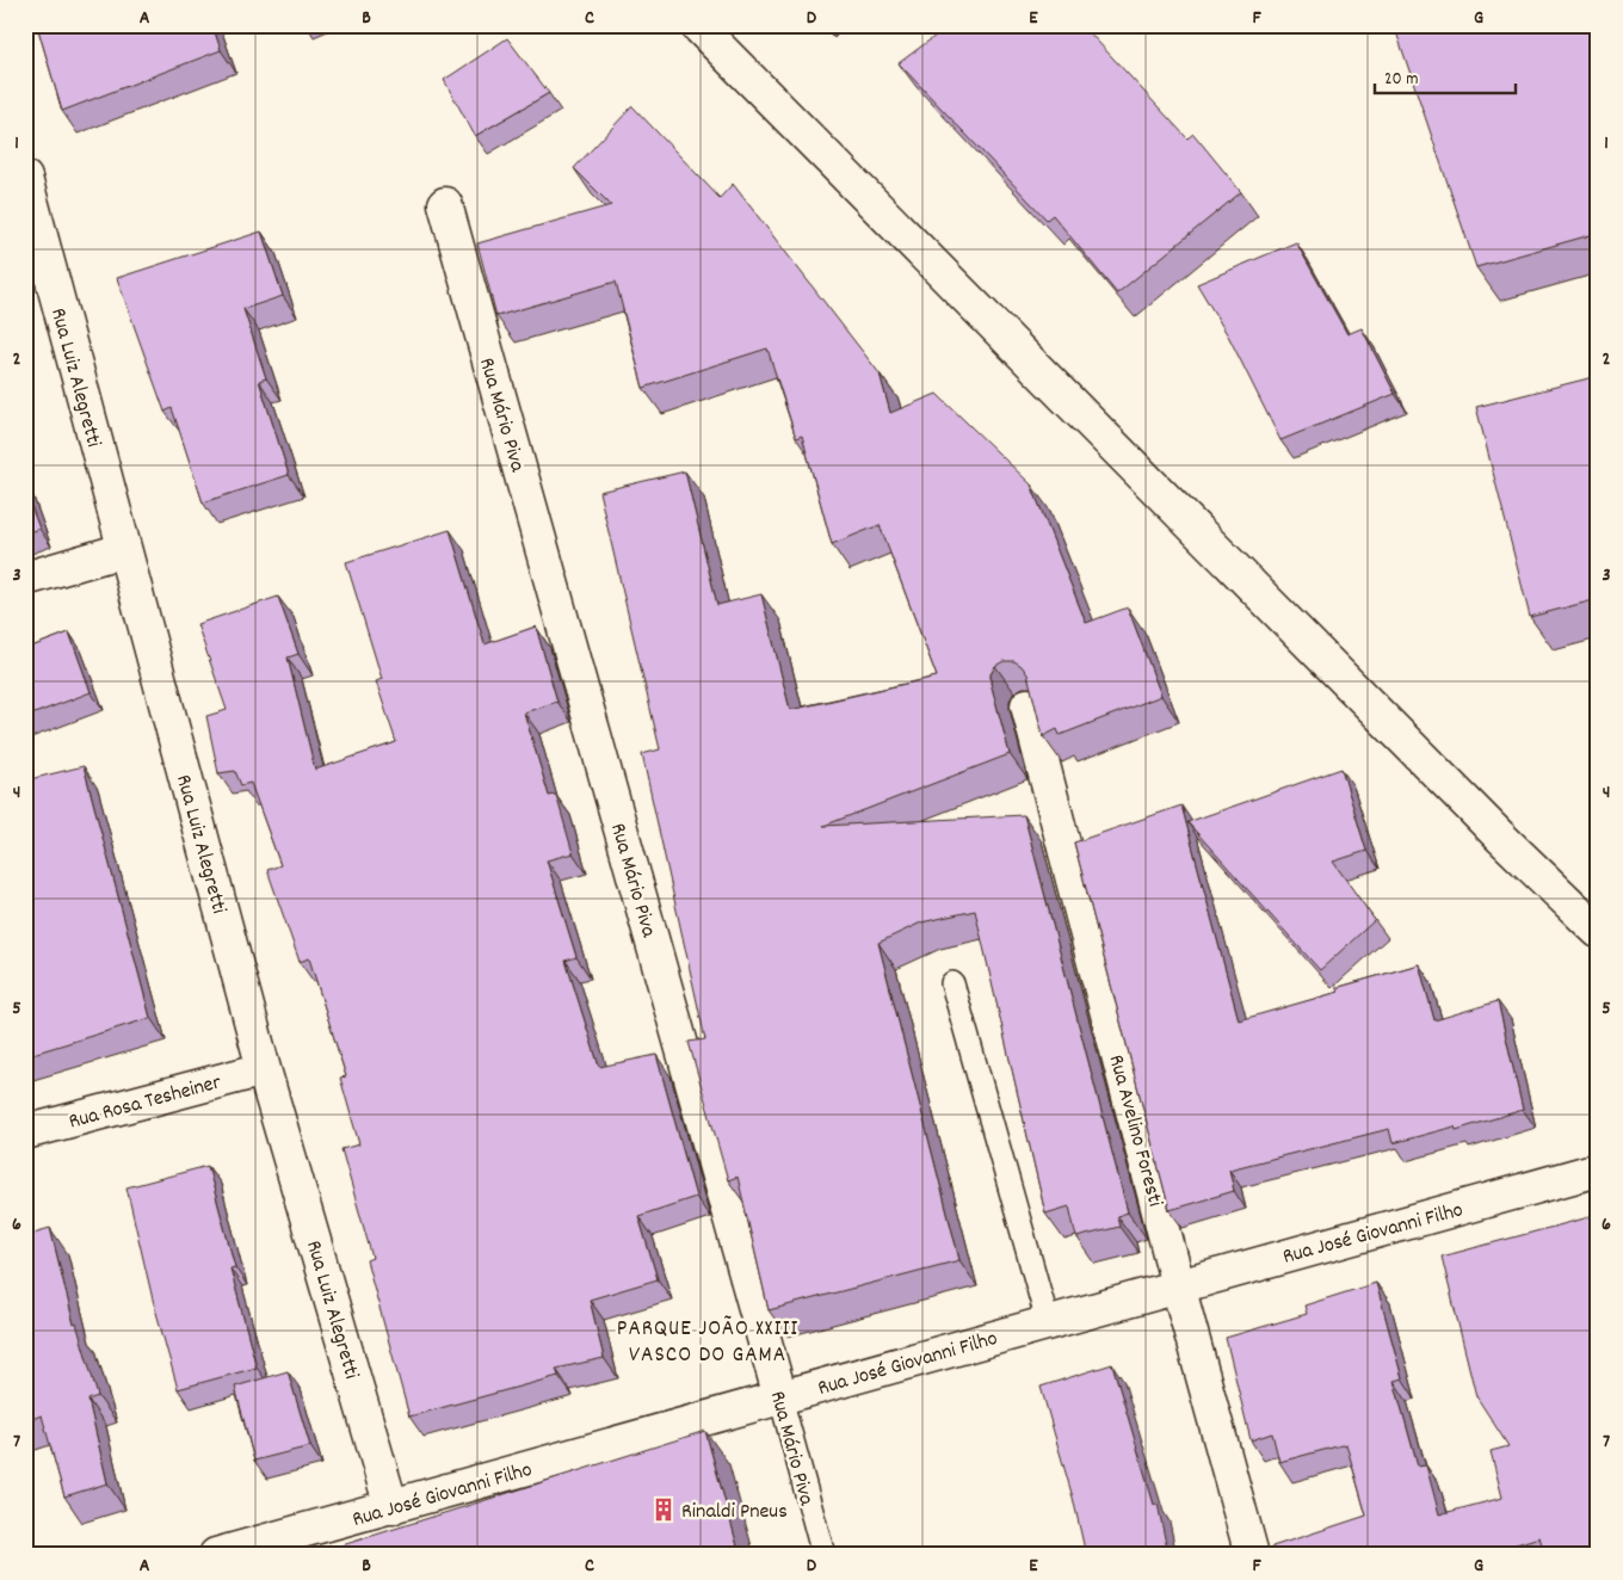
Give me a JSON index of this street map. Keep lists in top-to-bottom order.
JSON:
{
  "streets": {
    "street": [
      "Rua Luiz Alegretti",
      "Rua Mário Piva",
      "Rua Rosa Tesheiner",
      "Rua Avelino Foresti",
      "Rua José Giovanni Filho"
    ]
  },
  "crossings": [
    ["Rua Luiz Alegretti", "Rua Rosa Tesheiner"],
    ["Rua Luiz Alegretti", "Rua José Giovanni Filho"],
    ["Rua Mário Piva", "Rua José Giovanni Filho"],
    ["Rua Avelino Foresti", "Rua José Giovanni Filho"]
  ],
  "districts": ["PARQUE JOÃO XXIII VASCO DO GAMA"],
  "places": {
    "building": ["Rinaldi Pneus"]
  },
  "scale_bar": "20 m",
  "grid": {
    "columns": [
      "A",
      "B",
      "C",
      "D",
      "E",
      "F",
      "G"
    ],
    "rows": [
      "1",
      "2",
      "3",
      "4",
      "5",
      "6",
      "7"
    ]
  }
}
